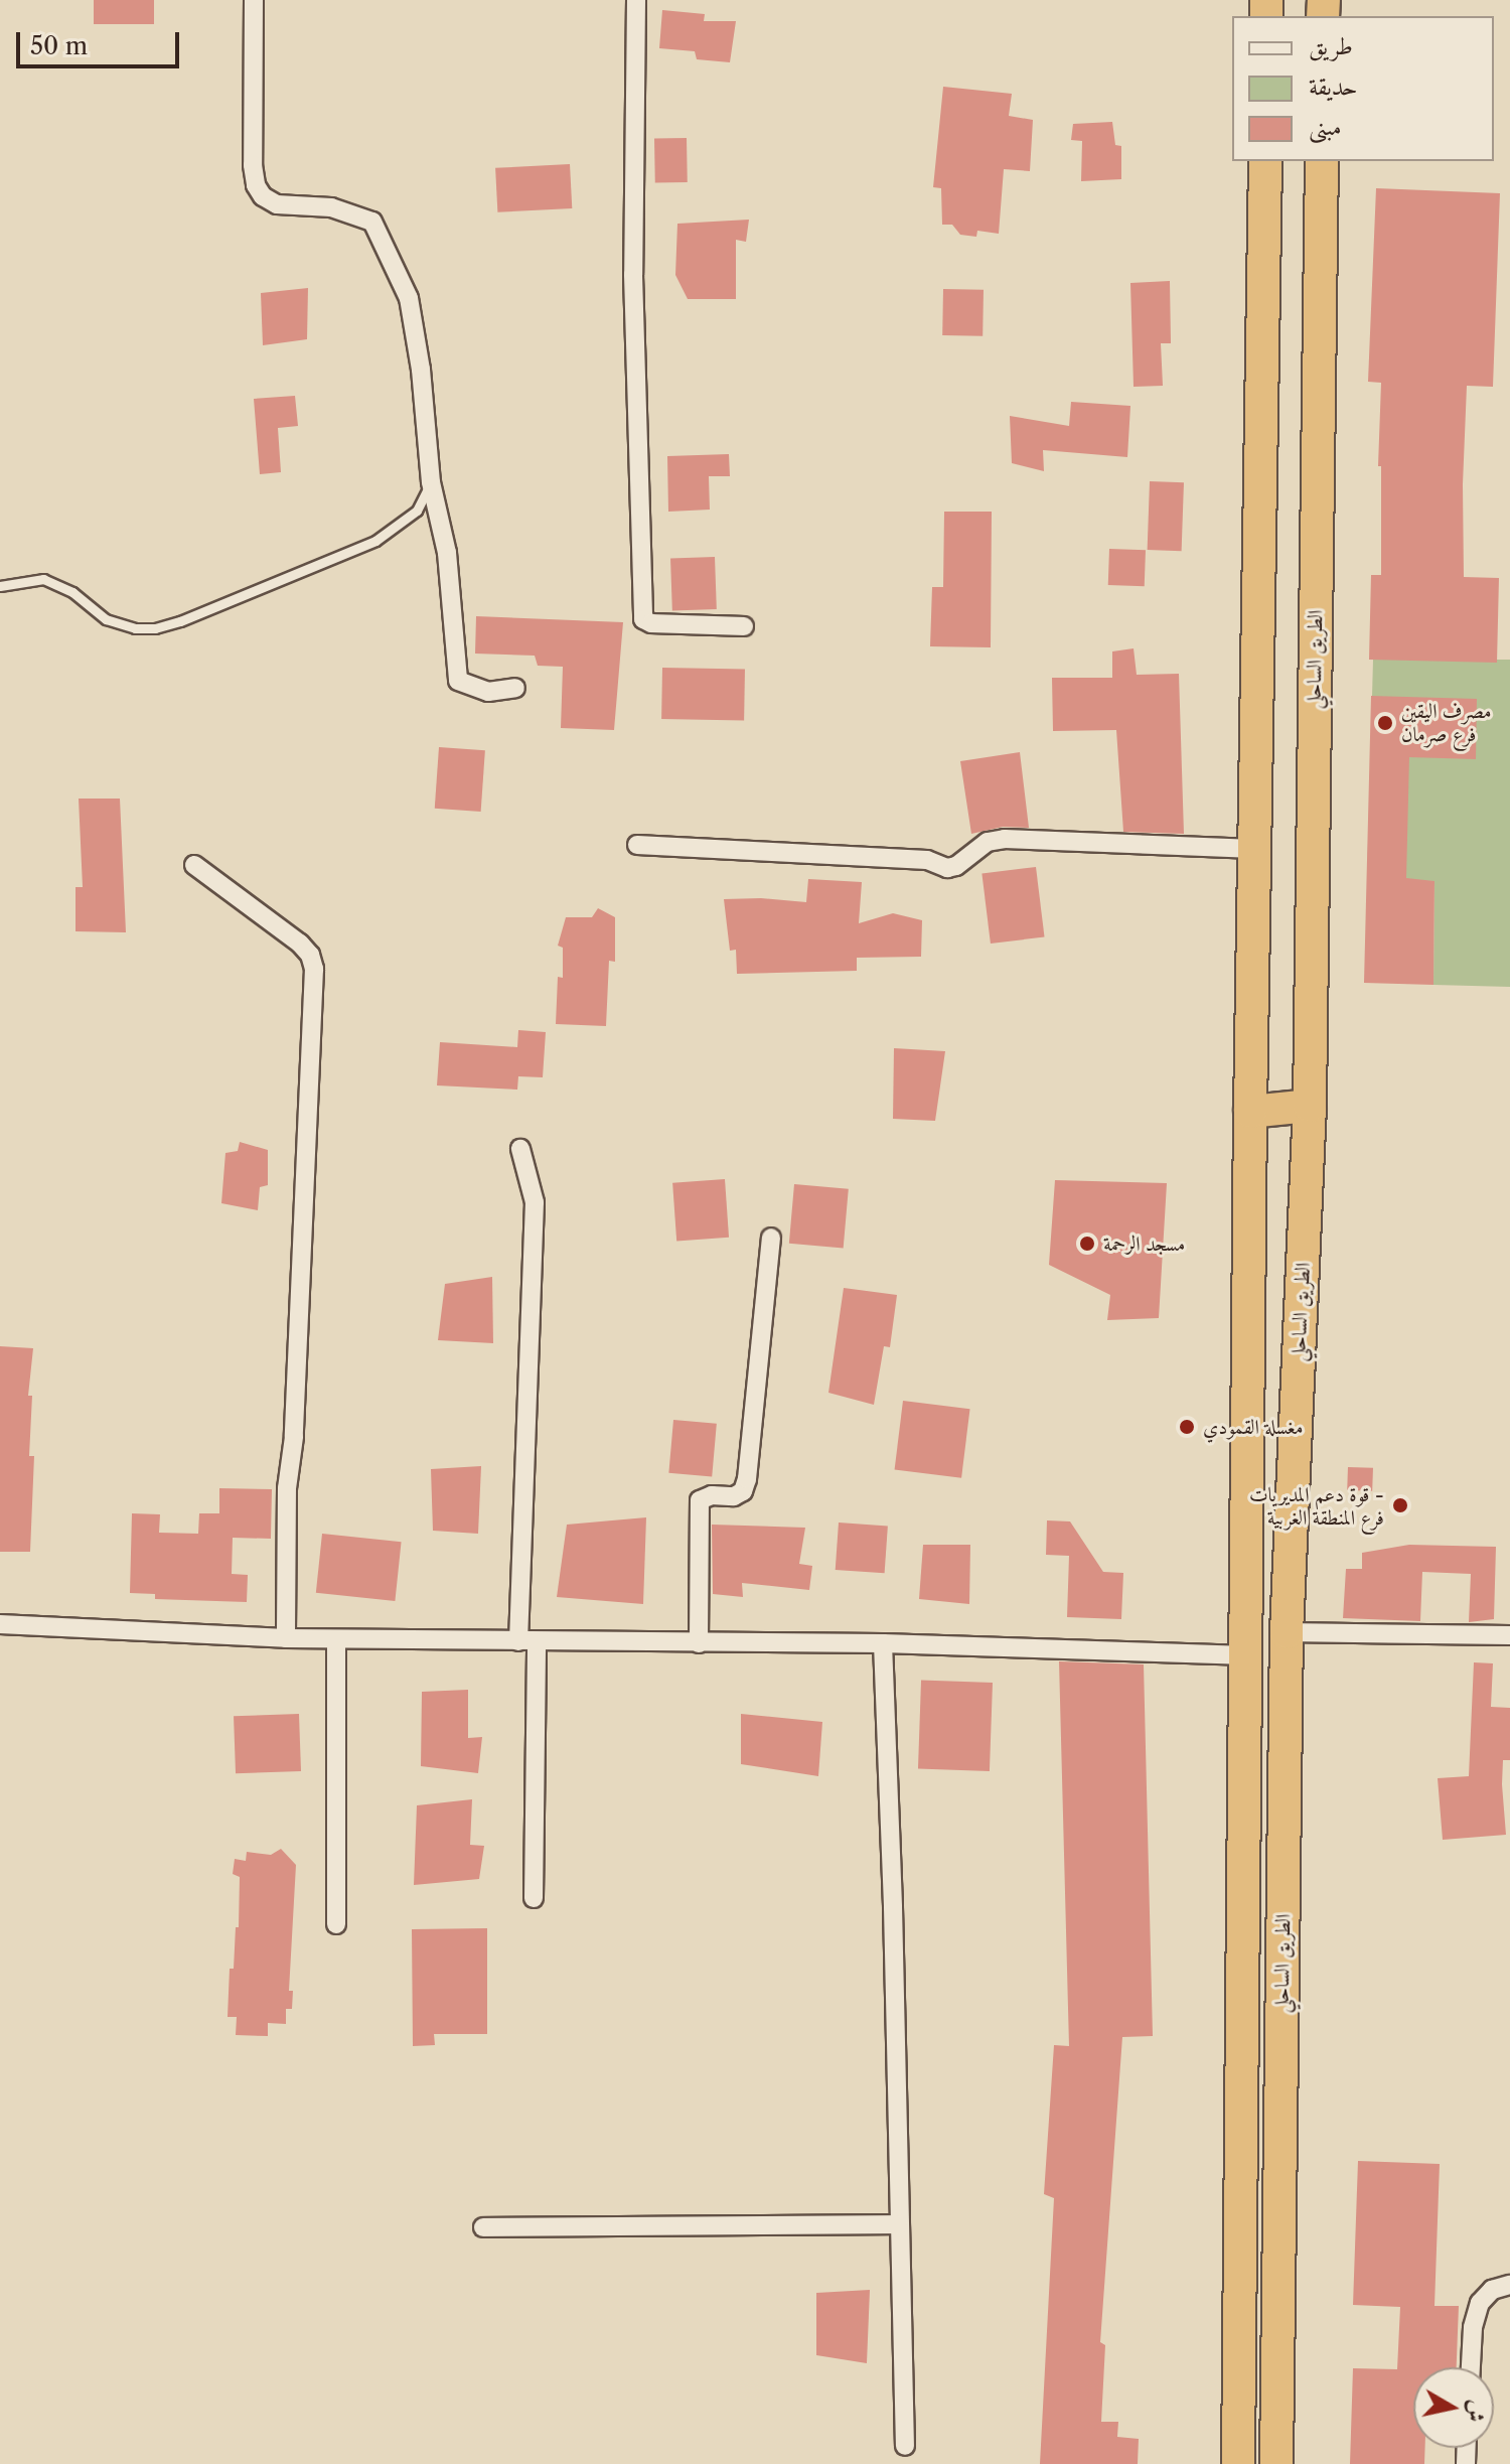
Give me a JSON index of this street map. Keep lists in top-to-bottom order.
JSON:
{
  "streets": {
    "highway": ["الطريق الساحلي"]
  },
  "places": [
    "مصرف اليقين فرع صرمان",
    "مسجد الرحمة",
    "مغسلة القمودي",
    "قوة دعم المديريات - فرع المنطقة الغربية"
  ],
  "legend": ["طريق", "حديقة", "مبنى"],
  "scale_bar": "50 m",
  "north": "right"
}
